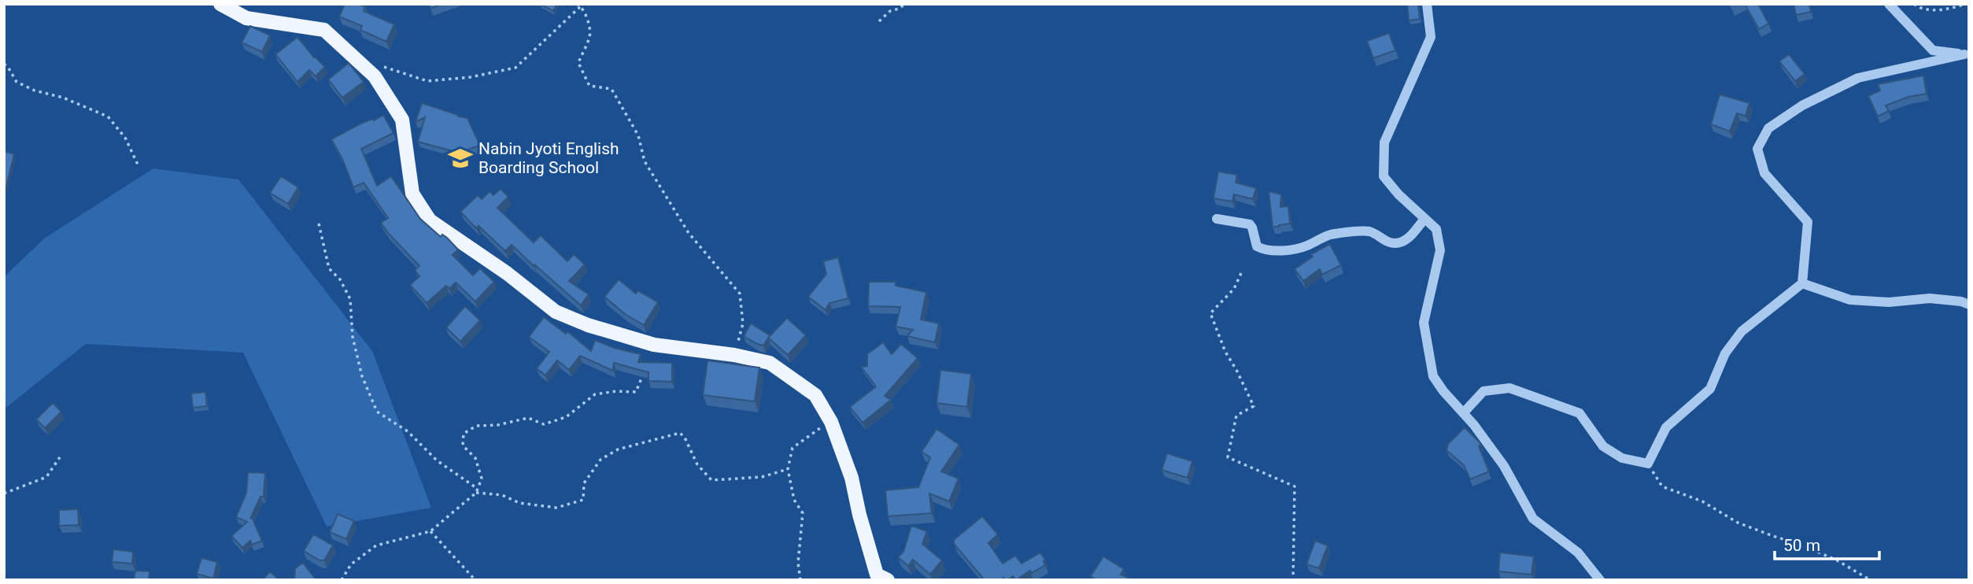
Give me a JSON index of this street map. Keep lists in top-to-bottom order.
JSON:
{
  "places": {
    "school or university": ["Nabin Jyoti English Boarding School"]
  },
  "scale_bar": "50 m"
}
